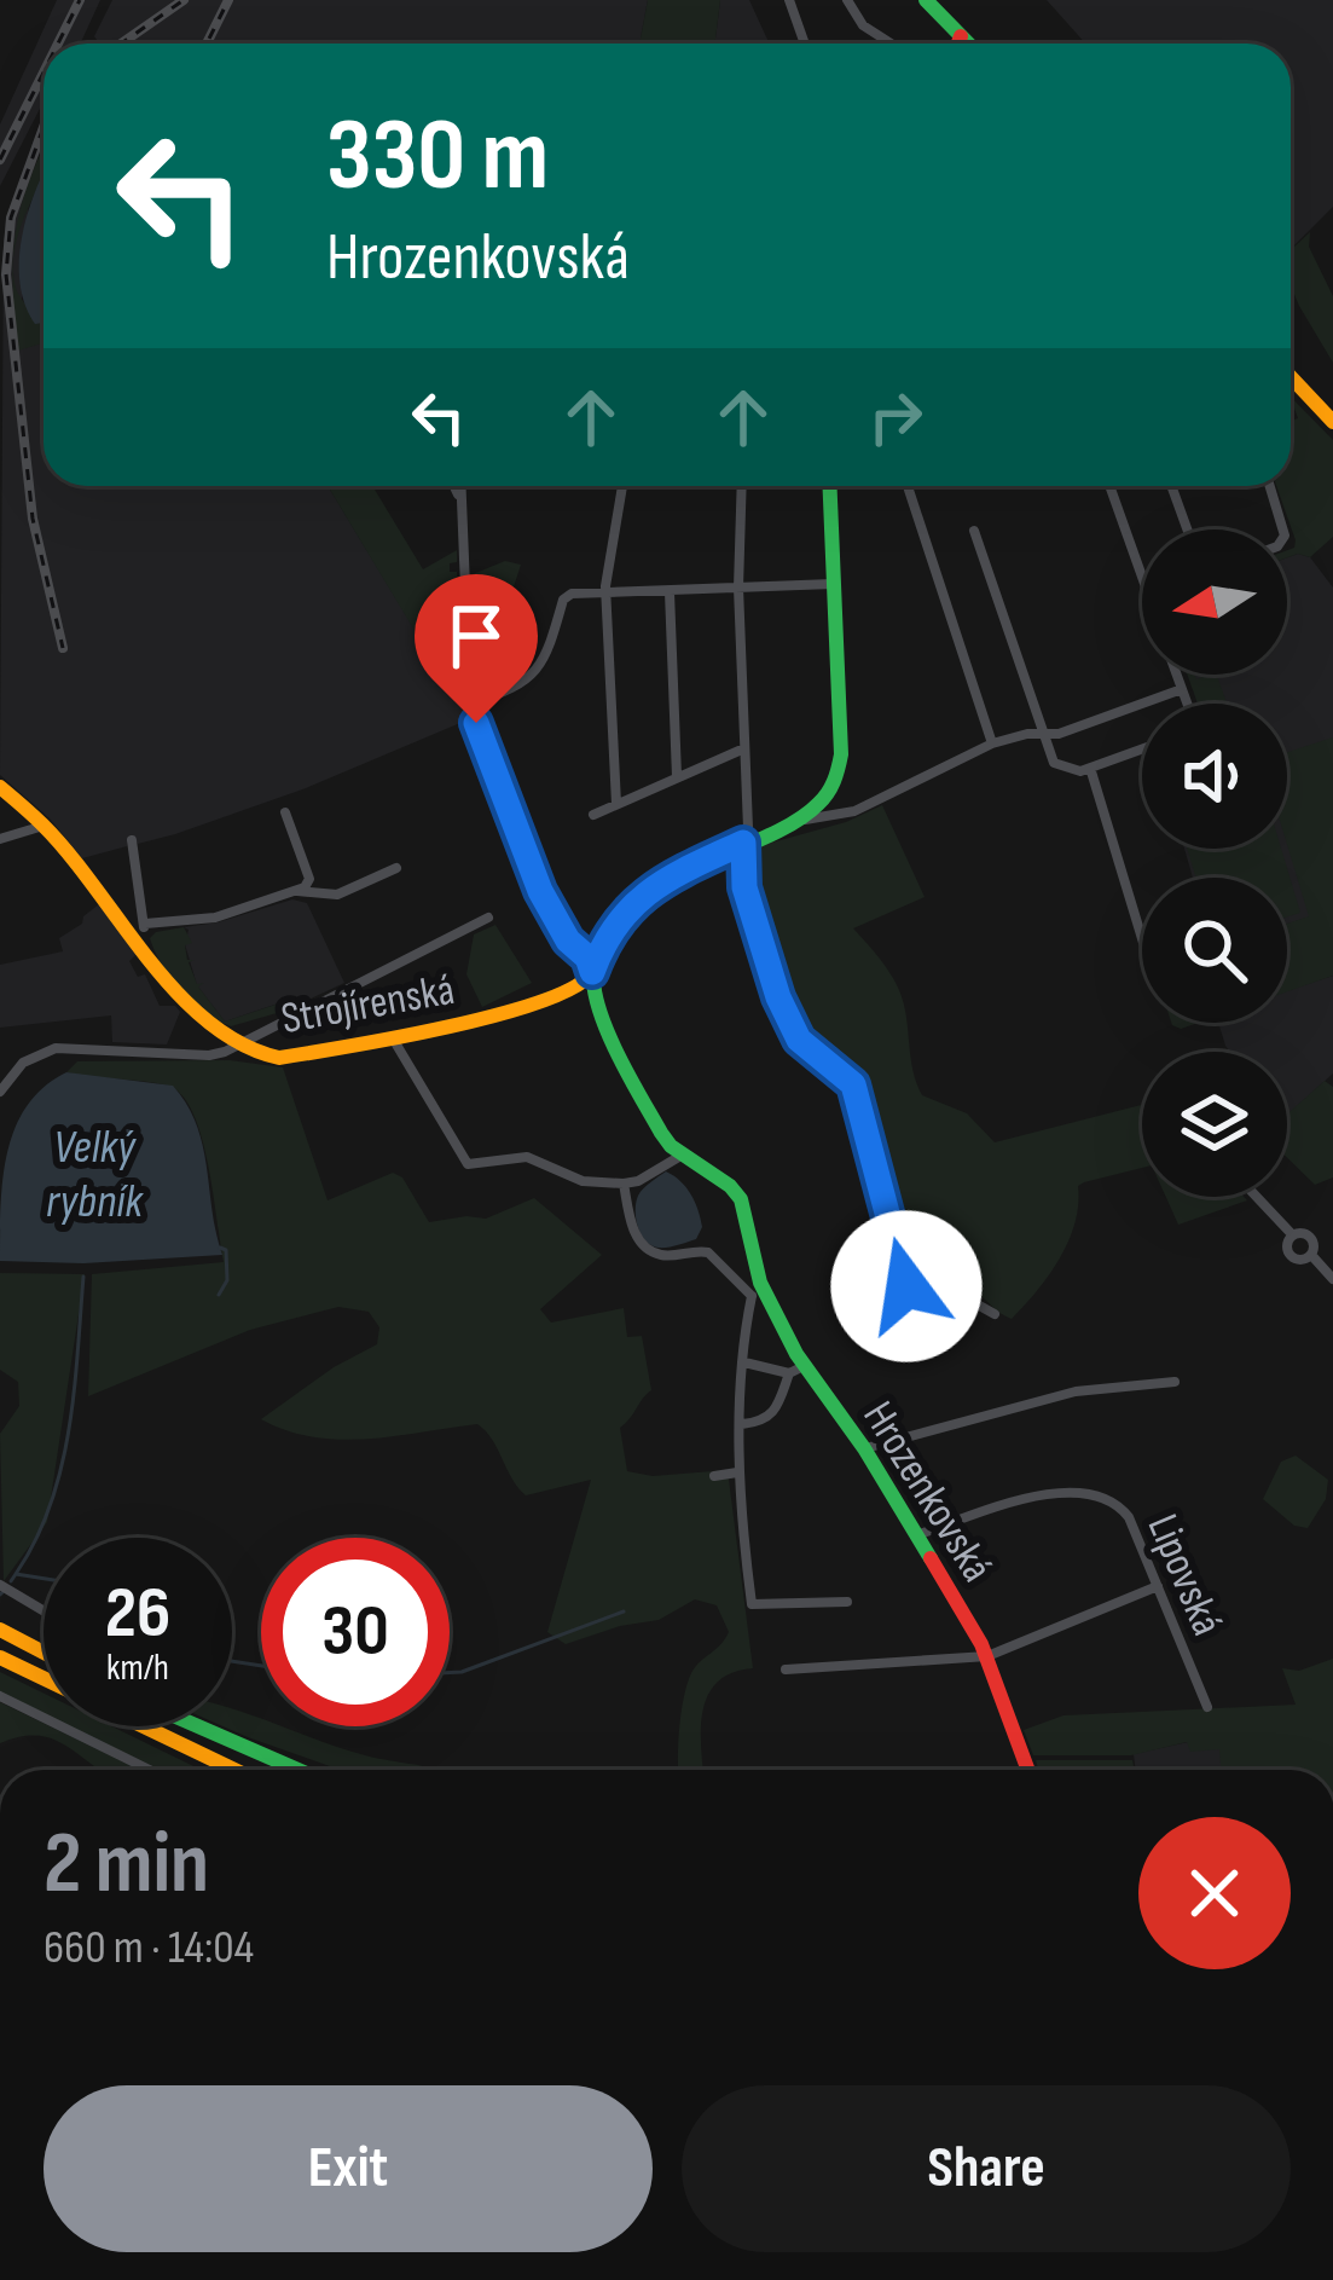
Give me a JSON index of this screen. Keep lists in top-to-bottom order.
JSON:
{
  "streets": {
    "main road": ["Strojírenská", "Hrozenkovská"],
    "street": ["Lipovská"]
  },
  "crossings": [
    ["Strojírenská", "Hrozenkovská"],
    ["Hrozenkovská", "Lipovská"]
  ],
  "water": ["Velký rybník"],
  "north": "left",
  "page": {
    "turn": ["330 m", "Hrozenkovská"],
    "speed": "26 km/h",
    "limit": "30",
    "heading": ["2 min", "660 m · 14:04"],
    "buttons": ["Exit", "Share"]
  }
}
